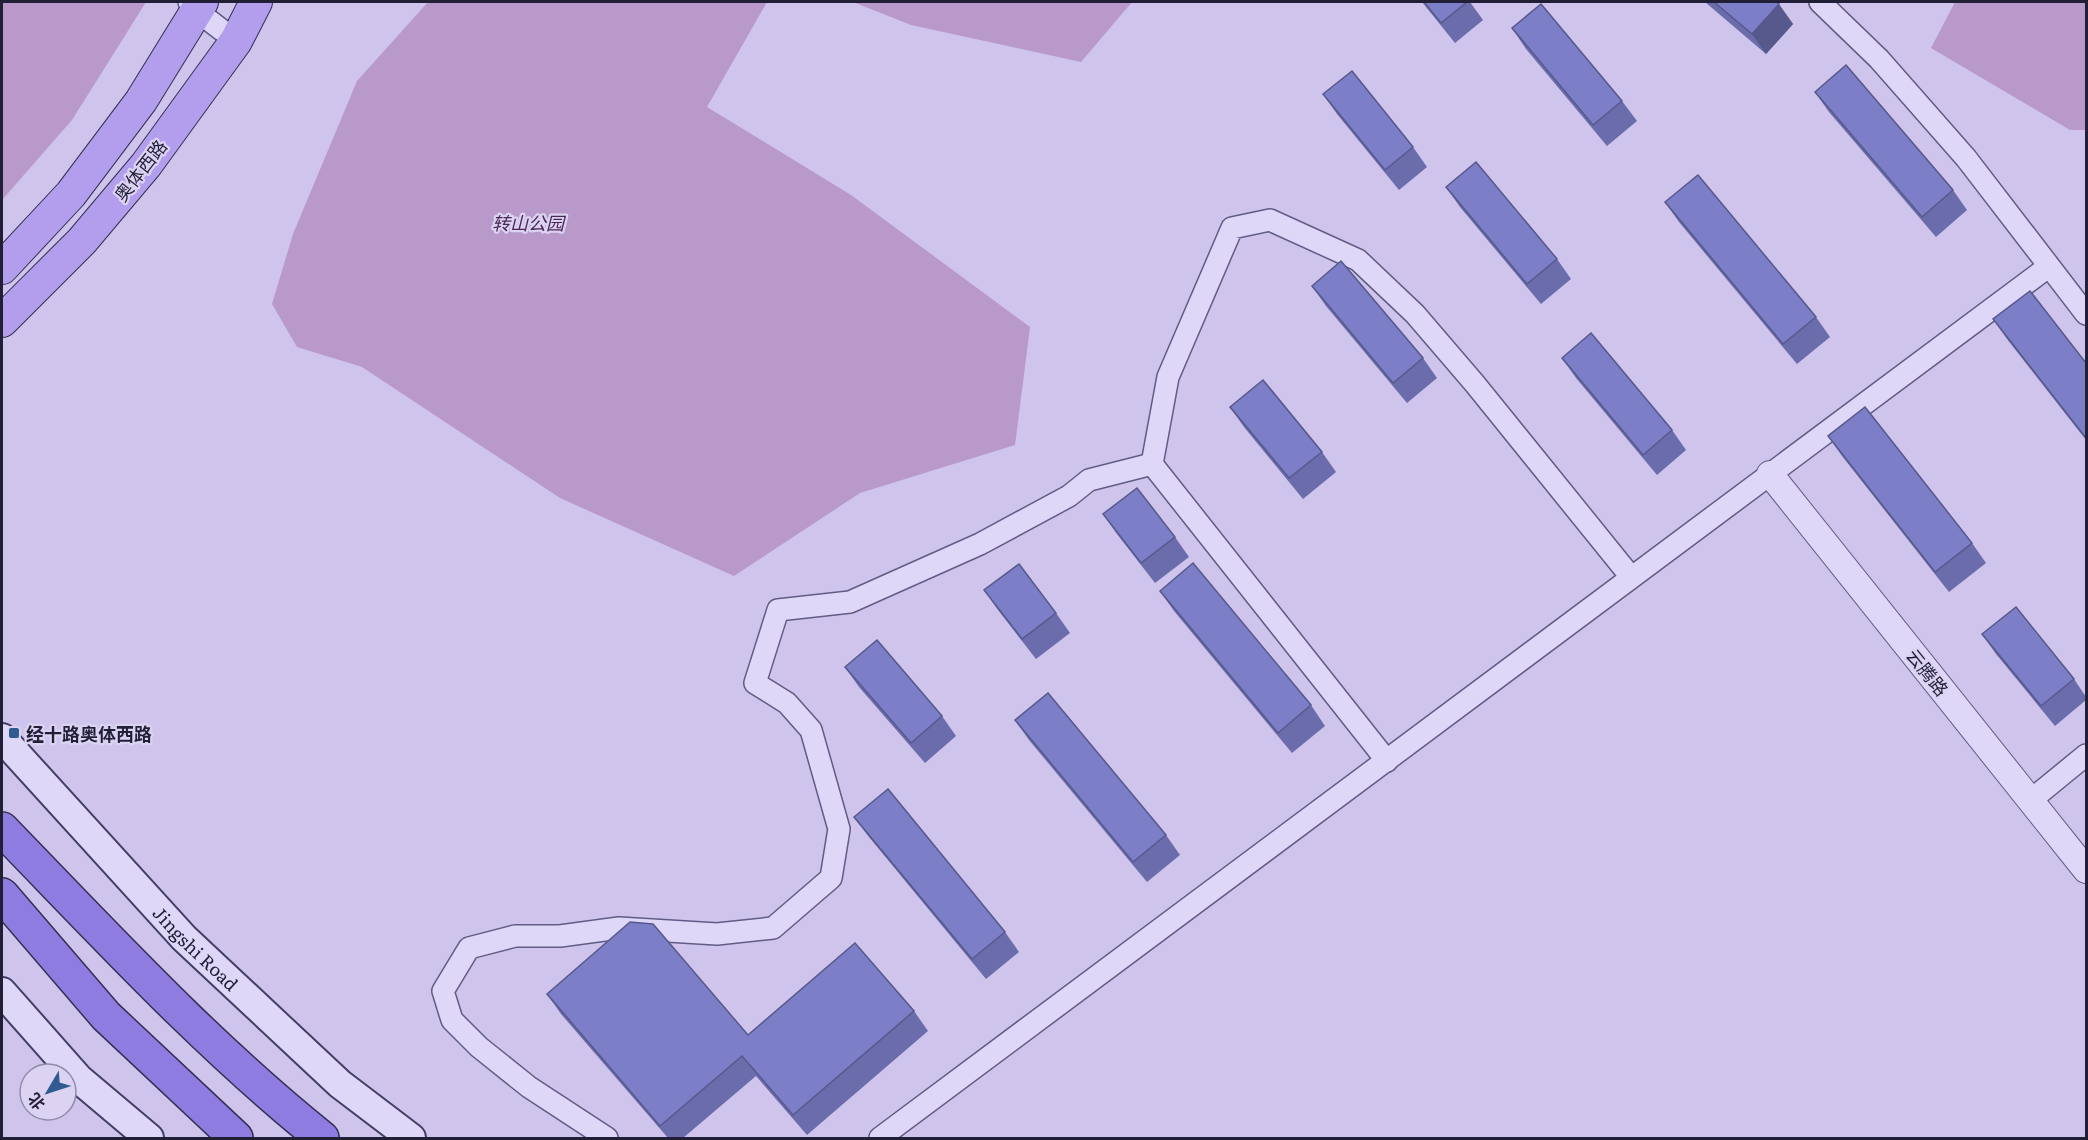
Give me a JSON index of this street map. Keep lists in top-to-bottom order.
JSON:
{
  "streets": {
    "main road": ["奥体西路", "Jingshi Road"],
    "street": ["云腾路"]
  },
  "parks": ["转山公园"],
  "places": {
    "transit": ["经十路奥体西路"]
  },
  "north": "bottom left"
}
